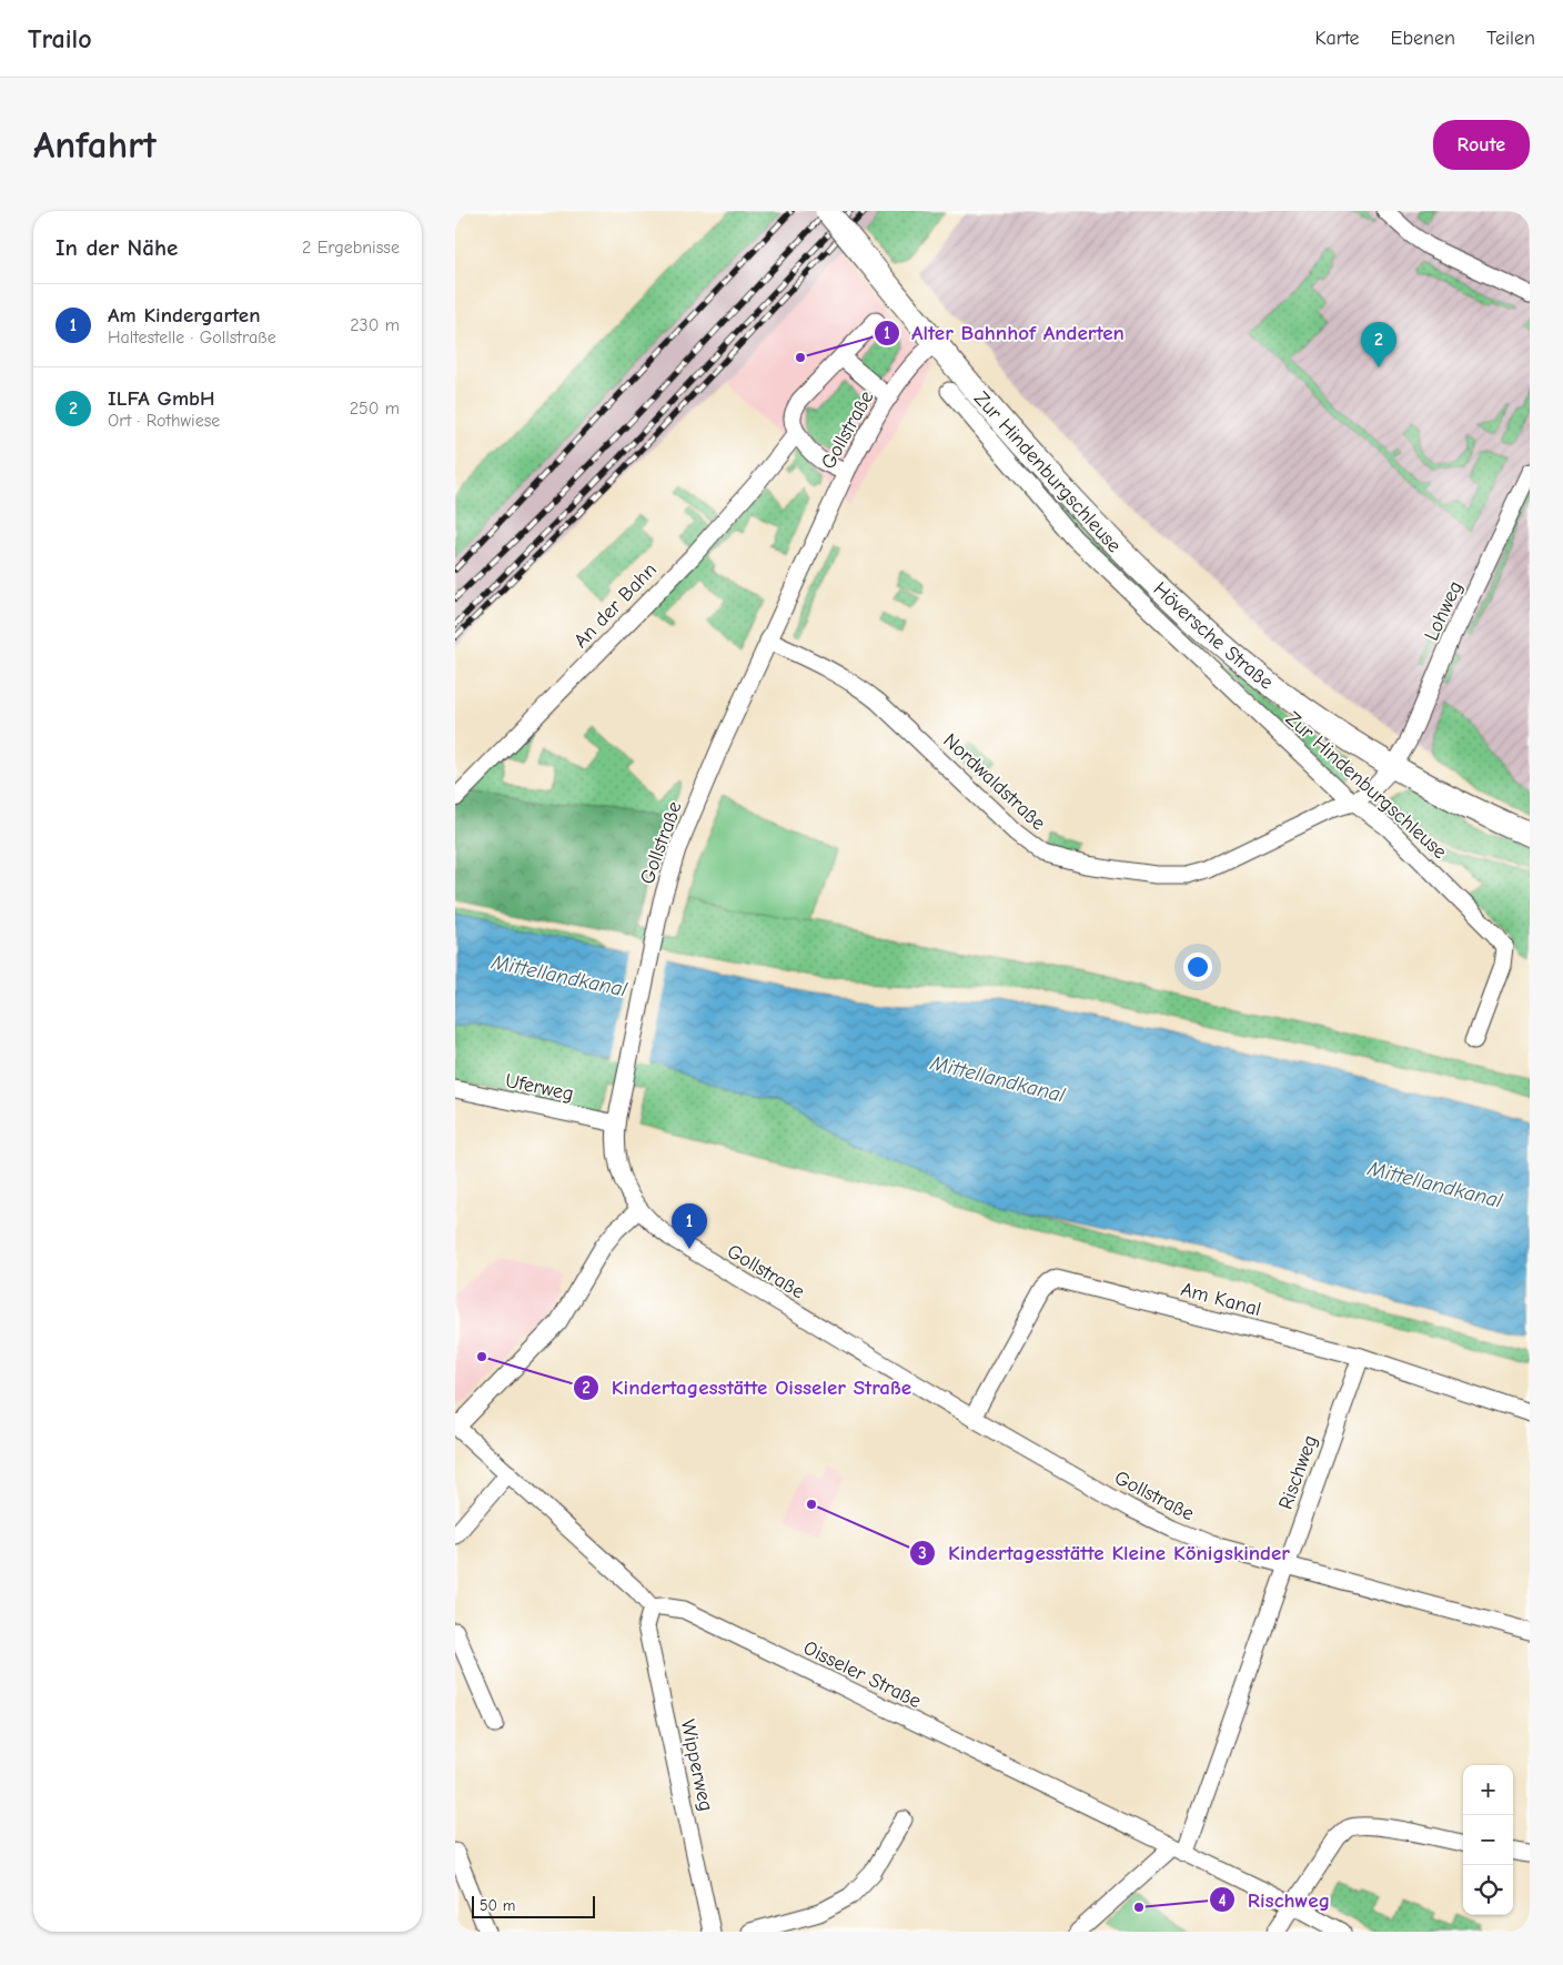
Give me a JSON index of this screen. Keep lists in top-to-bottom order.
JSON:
{
  "streets": {
    "main road": ["Höversche Straße"],
    "street": [
      "Gollstraße",
      "Zur Hindenburgschleuse",
      "An der Bahn",
      "Lohweg",
      "Nordwaldstraße",
      "Uferweg",
      "Am Kanal",
      "Rischweg",
      "Oisseler Straße",
      "Wipperweg"
    ]
  },
  "crossings": [
    ["Gollstraße", "Höversche Straße"],
    ["Gollstraße", "Nordwaldstraße"],
    ["Gollstraße", "Uferweg"],
    ["Gollstraße", "Am Kanal"],
    ["Gollstraße", "Rischweg"],
    ["Zur Hindenburgschleuse", "Nordwaldstraße"],
    ["Lohweg", "Höversche Straße"],
    ["Lohweg", "Nordwaldstraße"],
    ["Höversche Straße", "Nordwaldstraße"],
    ["Am Kanal", "Rischweg"],
    ["Rischweg", "Oisseler Straße"],
    ["Oisseler Straße", "Wipperweg"]
  ],
  "water": ["Mittellandkanal"],
  "places": [
    "Alter Bahnhof Anderten",
    "Kindertagesstätte Oisseler Straße",
    "Kindertagesstätte Kleine Königskinder",
    "Rischweg"
  ],
  "scale_bar": "50 m",
  "page": {
    "header": "Trailo",
    "nav": ["Karte", "Ebenen", "Teilen"],
    "buttons": "Route",
    "title": "Anfahrt",
    "heading": ["In der Nähe", "2 Ergebnisse"],
    "list": [
      {
        "mark": "1",
        "name": "Am Kindergarten",
        "note": "Haltestelle · Gollstraße",
        "value": "230 m"
      },
      {
        "mark": "2",
        "name": "ILFA GmbH",
        "note": "Ort · Rothwiese",
        "value": "250 m"
      }
    ],
    "pins": ["2", "1"],
    "map_buttons": ["+", "−"],
    "scale": "50 m"
  }
}
